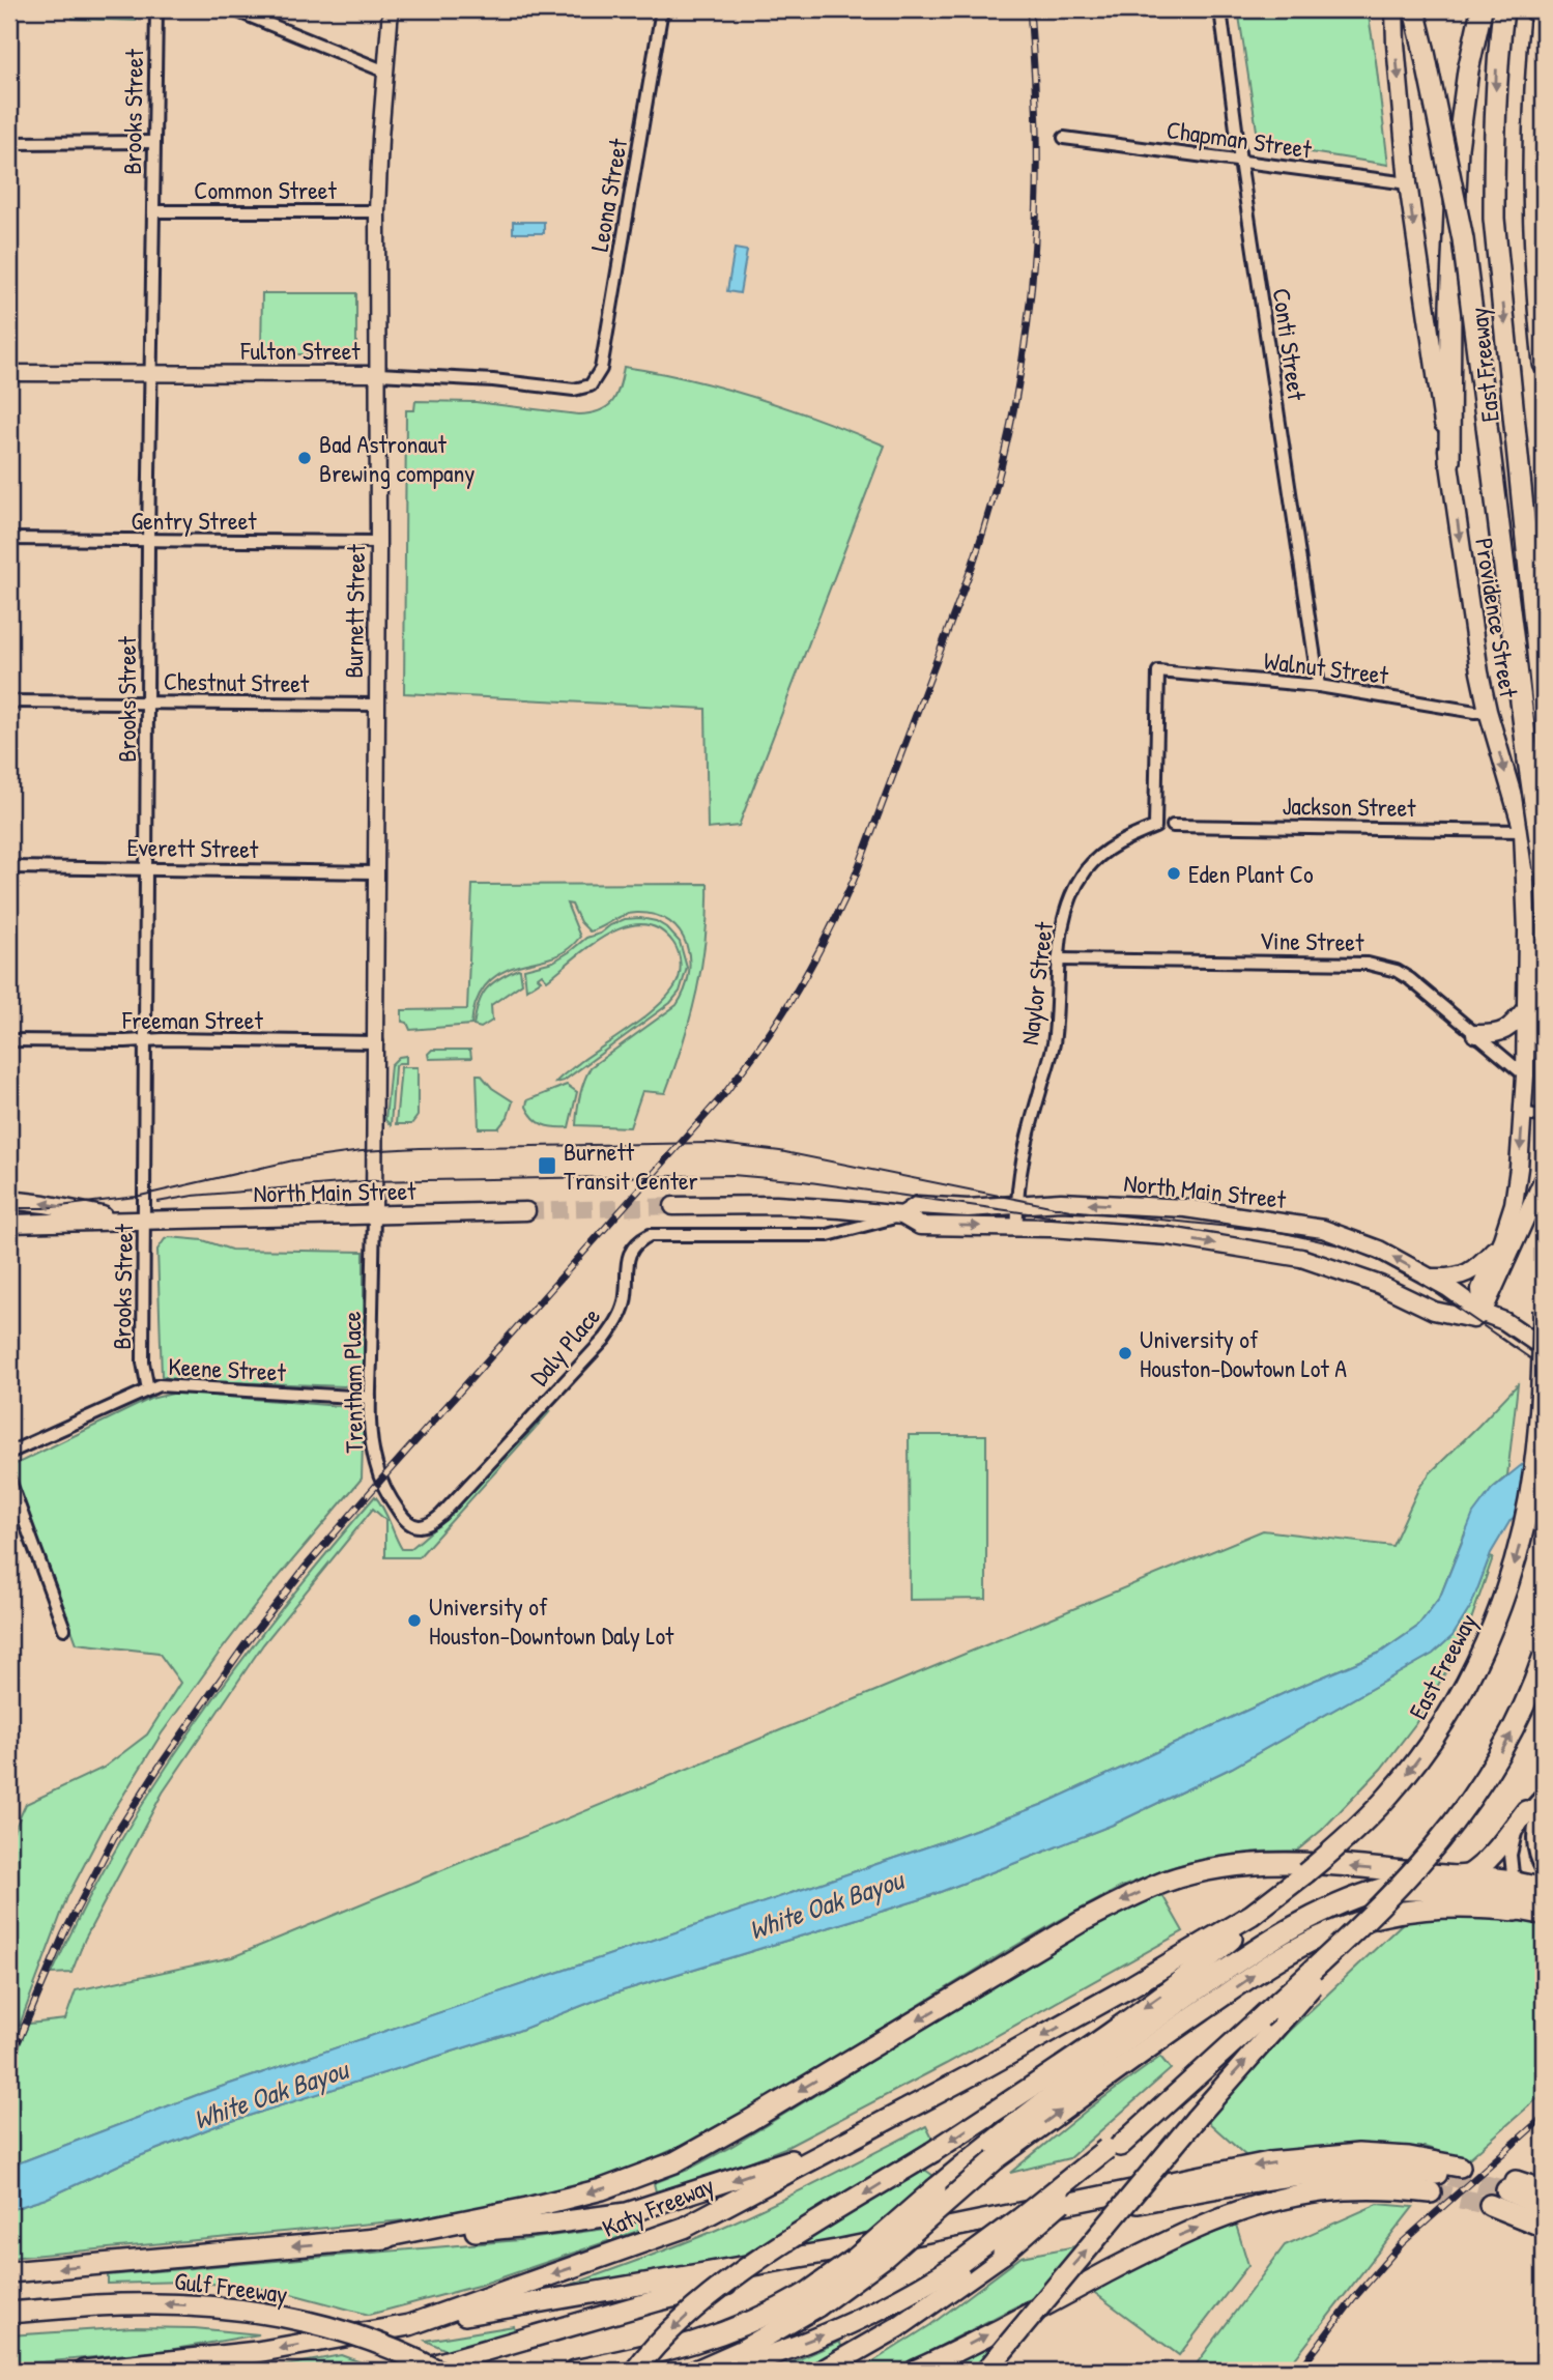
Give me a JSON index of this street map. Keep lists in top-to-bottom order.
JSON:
{
  "streets": {
    "highway": ["East Freeway", "Katy Freeway", "Gulf Freeway"],
    "main road": ["Providence Street", "North Main Street"],
    "street": [
      "Brooks Street",
      "Chapman Street",
      "Common Street",
      "Leona Street",
      "Conti Street",
      "Fulton Street",
      "Gentry Street",
      "Burnett Street",
      "Walnut Street",
      "Chestnut Street",
      "Jackson Street",
      "Everett Street",
      "Vine Street",
      "Naylor Street",
      "Freeman Street",
      "Daly Place",
      "Keene Street",
      "Trentham Place"
    ]
  },
  "crossings": [
    ["Brooks Street", "Common Street"],
    ["Brooks Street", "Fulton Street"],
    ["Brooks Street", "Gentry Street"],
    ["Brooks Street", "Chestnut Street"],
    ["Brooks Street", "Everett Street"],
    ["Brooks Street", "Freeman Street"],
    ["Brooks Street", "North Main Street"],
    ["Brooks Street", "Keene Street"],
    ["Chapman Street", "Conti Street"],
    ["Chapman Street", "Providence Street"],
    ["Common Street", "Burnett Street"],
    ["Leona Street", "Fulton Street"],
    ["Conti Street", "Walnut Street"],
    ["Fulton Street", "Burnett Street"],
    ["East Freeway", "Katy Freeway"],
    ["Gentry Street", "Burnett Street"],
    ["Burnett Street", "Chestnut Street"],
    ["Burnett Street", "Everett Street"],
    ["Burnett Street", "Freeman Street"],
    ["Burnett Street", "North Main Street"],
    ["Burnett Street", "Trentham Place"],
    ["Providence Street", "Walnut Street"],
    ["Providence Street", "Jackson Street"],
    ["Providence Street", "Vine Street"],
    ["Providence Street", "North Main Street"],
    ["Walnut Street", "Naylor Street"],
    ["Vine Street", "Naylor Street"],
    ["Naylor Street", "North Main Street"],
    ["North Main Street", "Daly Place"],
    ["North Main Street", "Trentham Place"],
    ["Daly Place", "Trentham Place"],
    ["Keene Street", "Trentham Place"]
  ],
  "one_way": ["Providence Street"],
  "water": ["White Oak Bayou"],
  "places": {
    "other": [
      "Bad Astronaut Brewing company",
      "Eden Plant Co",
      "University of Houston-Dowtown Lot A",
      "University of Houston-Downtown Daly Lot"
    ],
    "transit": ["Burnett Transit Center"]
  }
}
